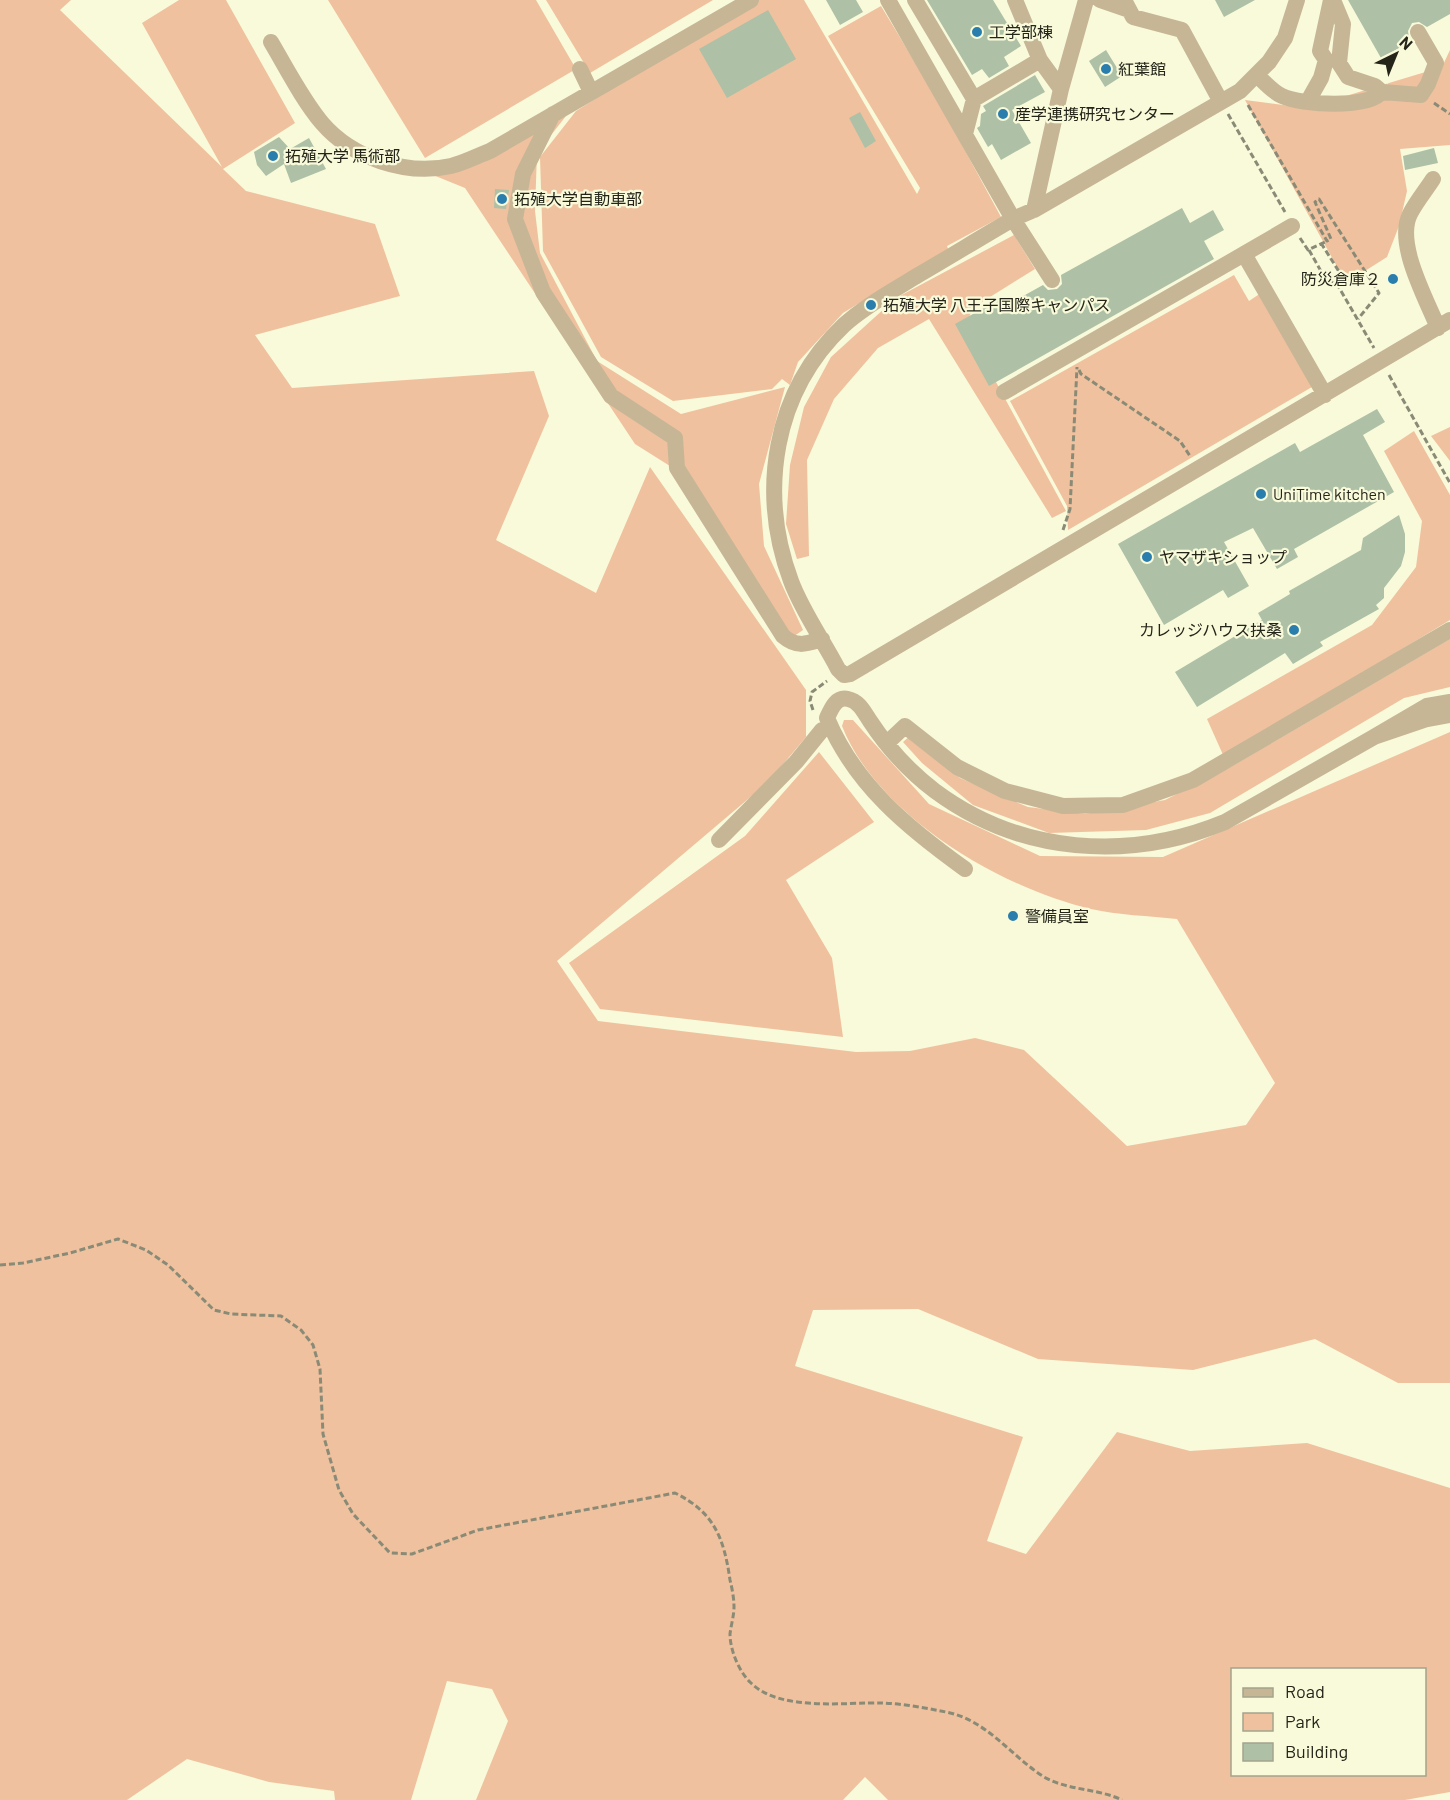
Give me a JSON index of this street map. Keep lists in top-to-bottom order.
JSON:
{
  "places": [
    "工学部棟",
    "紅葉館",
    "産学連携研究センター",
    "拓殖大学 馬術部",
    "拓殖大学自動車部",
    "防災倉庫２",
    "拓殖大学 八王子国際キャンパス",
    "UniTime kitchen",
    "ヤマザキショップ",
    "カレッジハウス扶桑",
    "警備員室"
  ],
  "legend": ["Road", "Park", "Building"],
  "north": "top right"
}
